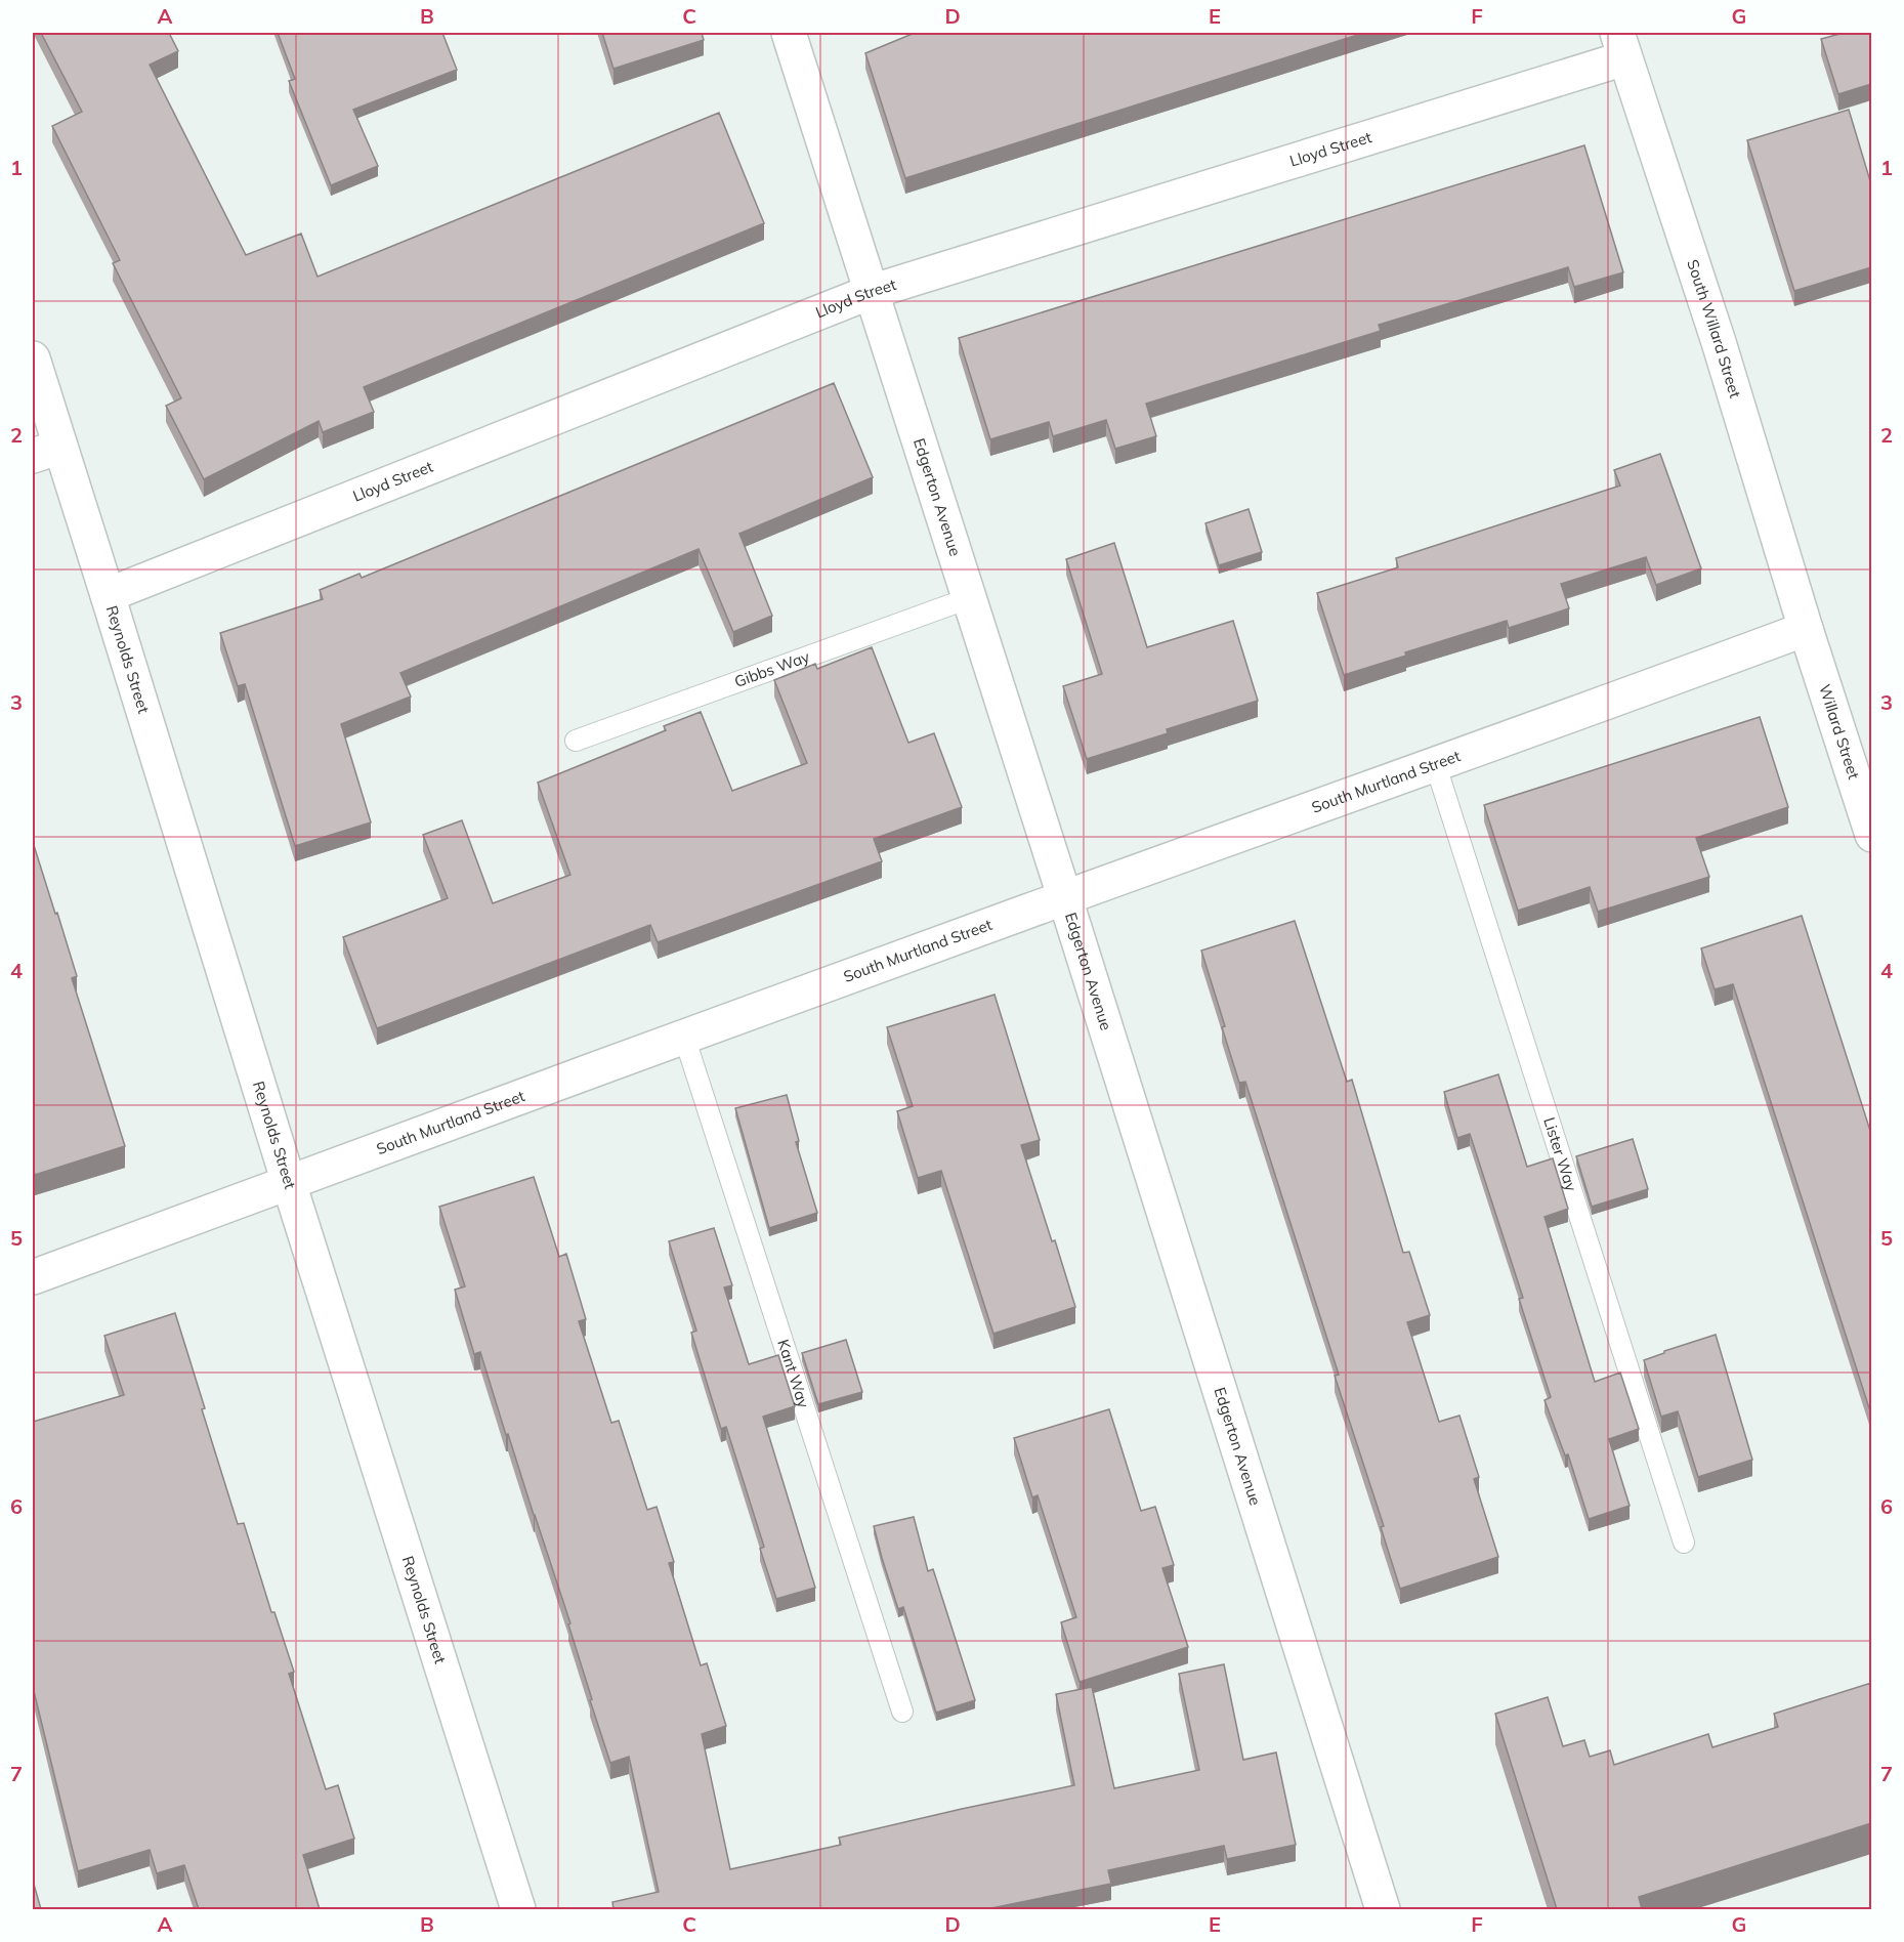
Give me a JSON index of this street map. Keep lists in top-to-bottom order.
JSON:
{
  "streets": {
    "street": [
      "Lloyd Street",
      "South Willard Street",
      "Edgerton Avenue",
      "Reynolds Street",
      "Willard Street",
      "South Murtland Street"
    ],
    "lane": ["Gibbs Way", "Lister Way", "Kant Way"]
  },
  "crossings": [
    ["Lloyd Street", "South Willard Street"],
    ["Lloyd Street", "Edgerton Avenue"],
    ["Lloyd Street", "Reynolds Street"],
    ["South Willard Street", "Willard Street"],
    ["South Willard Street", "South Murtland Street"],
    ["Edgerton Avenue", "Gibbs Way"],
    ["Edgerton Avenue", "South Murtland Street"],
    ["Reynolds Street", "South Murtland Street"],
    ["Willard Street", "South Murtland Street"],
    ["South Murtland Street", "Lister Way"],
    ["South Murtland Street", "Kant Way"]
  ],
  "grid": {
    "columns": [
      "A",
      "B",
      "C",
      "D",
      "E",
      "F",
      "G"
    ],
    "rows": [
      "1",
      "2",
      "3",
      "4",
      "5",
      "6",
      "7"
    ]
  }
}
